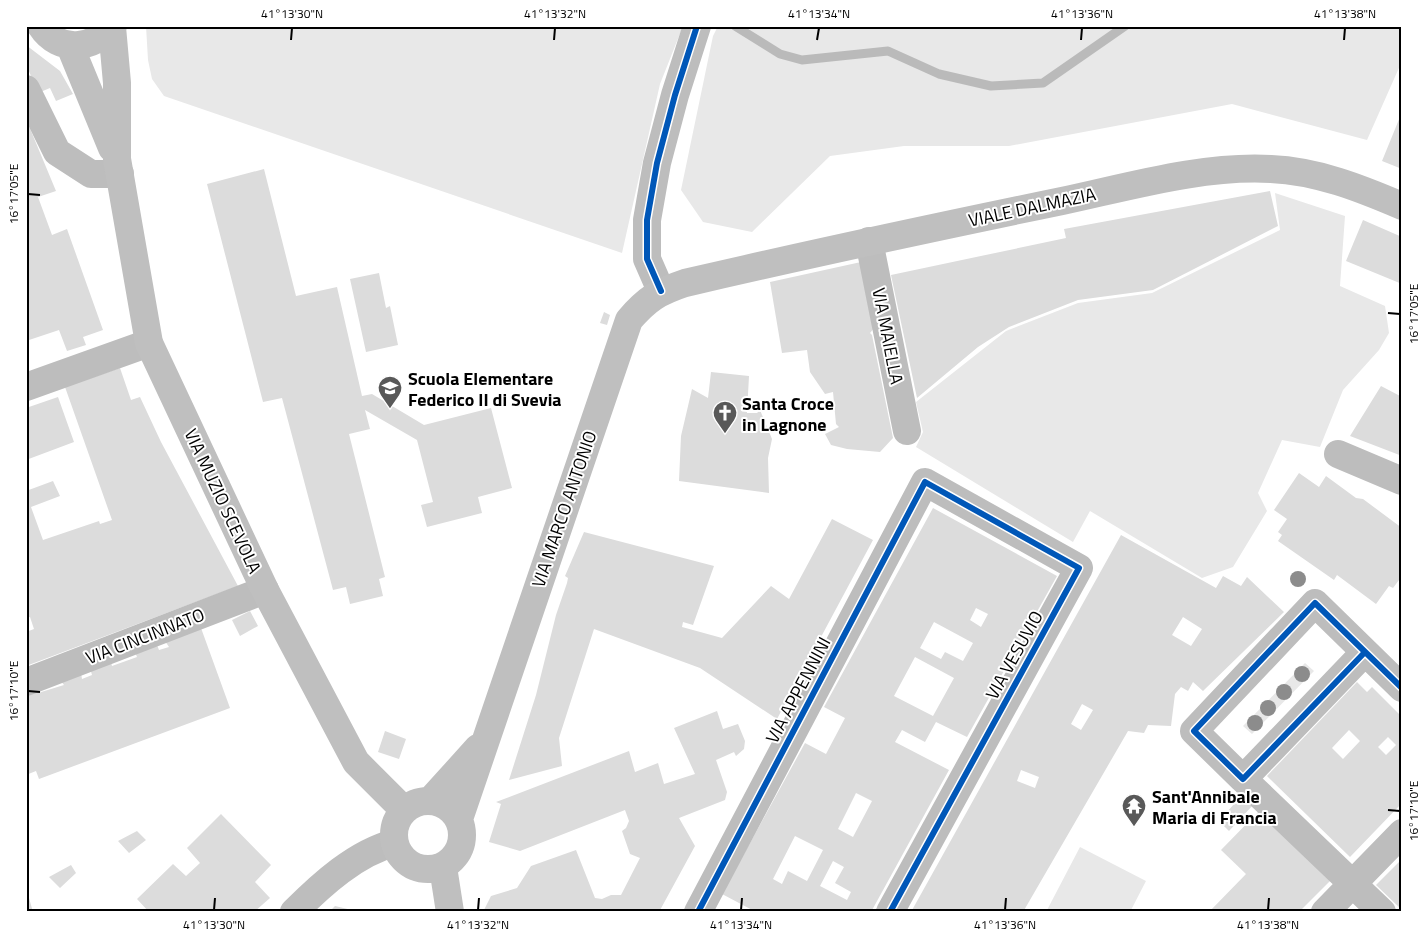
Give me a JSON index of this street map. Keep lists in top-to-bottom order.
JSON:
{
  "streets": {
    "main road": ["VIALE DALMAZIA", "VIA MUZIO SCEVOLA", "VIA MARCO ANTONIO"],
    "street": [
      "VIA MAIELLA",
      "VIA CINCINNATO",
      "VIA VESUVIO",
      "VIA APPENNINI"
    ]
  },
  "crossings": [
    ["VIALE DALMAZIA", "VIA MAIELLA"],
    ["VIALE DALMAZIA", "VIA MARCO ANTONIO"],
    ["VIA MUZIO SCEVOLA", "VIA MARCO ANTONIO"],
    ["VIA MUZIO SCEVOLA", "VIA CINCINNATO"],
    ["VIA VESUVIO", "VIA APPENNINI"]
  ],
  "places": {
    "school or university": ["Scuola Elementare Federico II di Svevia"],
    "church": ["Santa Croce in Lagnone"],
    "temple": ["Sant'Annibale Maria di Francia"]
  },
  "coordinates": [
    "41°13'30\"N",
    "41°13'32\"N",
    "41°13'34\"N",
    "41°13'36\"N",
    "41°13'38\"N",
    "16°17'05\"E",
    "16°17'10\"E"
  ]
}
